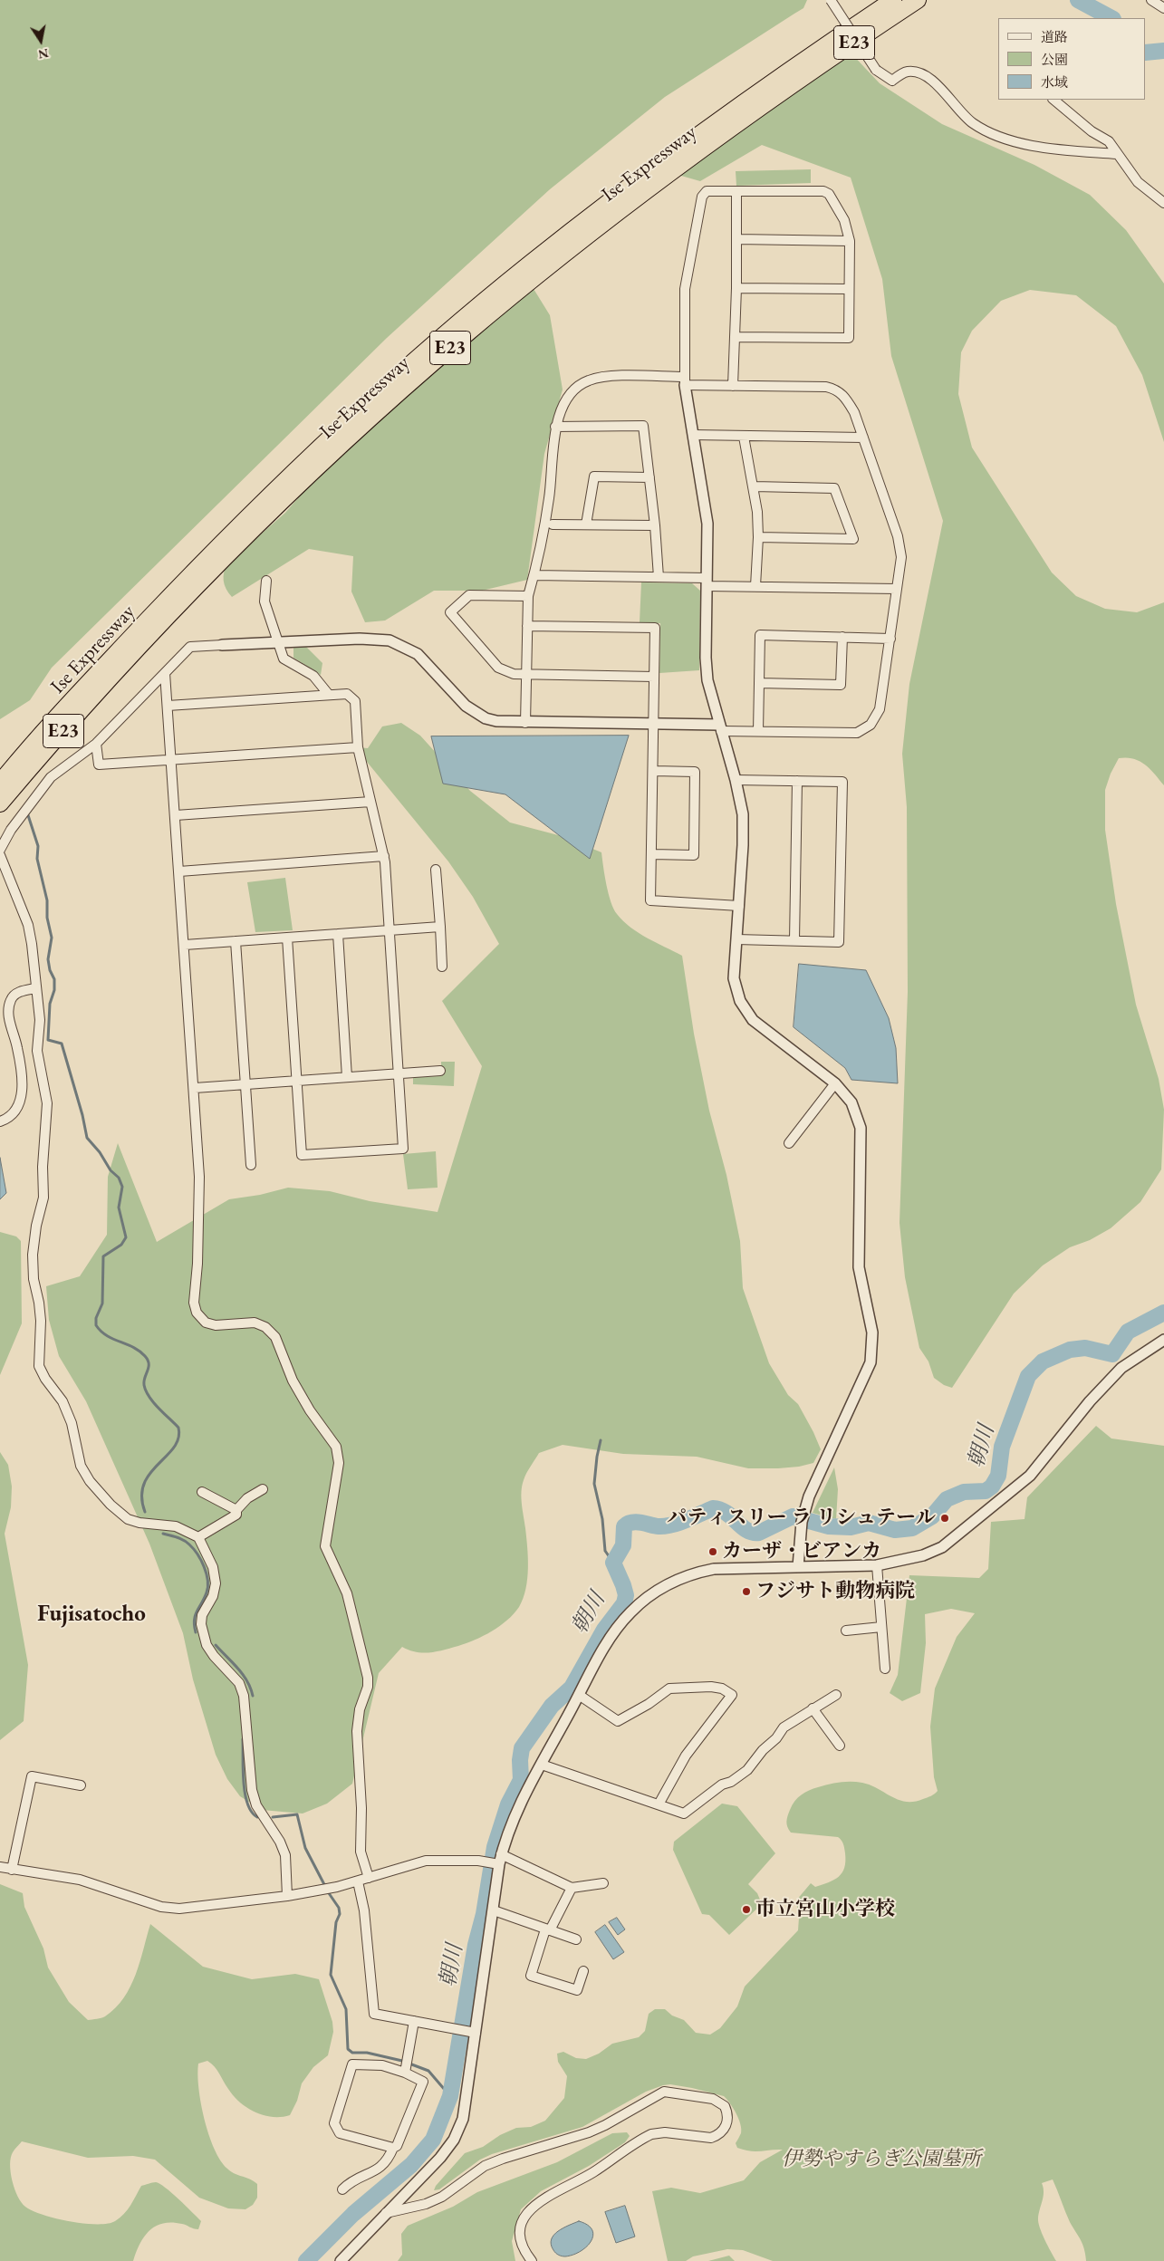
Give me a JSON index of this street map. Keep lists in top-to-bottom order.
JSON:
{
  "streets": {
    "highway": ["E23", "Ise Expressway"]
  },
  "districts": ["Fujisatocho"],
  "water": ["朝川"],
  "parks": ["伊勢やすらぎ公園墓所"],
  "places": [
    "パティスリー ラ リシュテール",
    "カーザ・ビアンカ",
    "フジサト動物病院",
    "市立宮山小学校"
  ],
  "legend": ["道路", "公園", "水域"],
  "north": "bottom"
}
